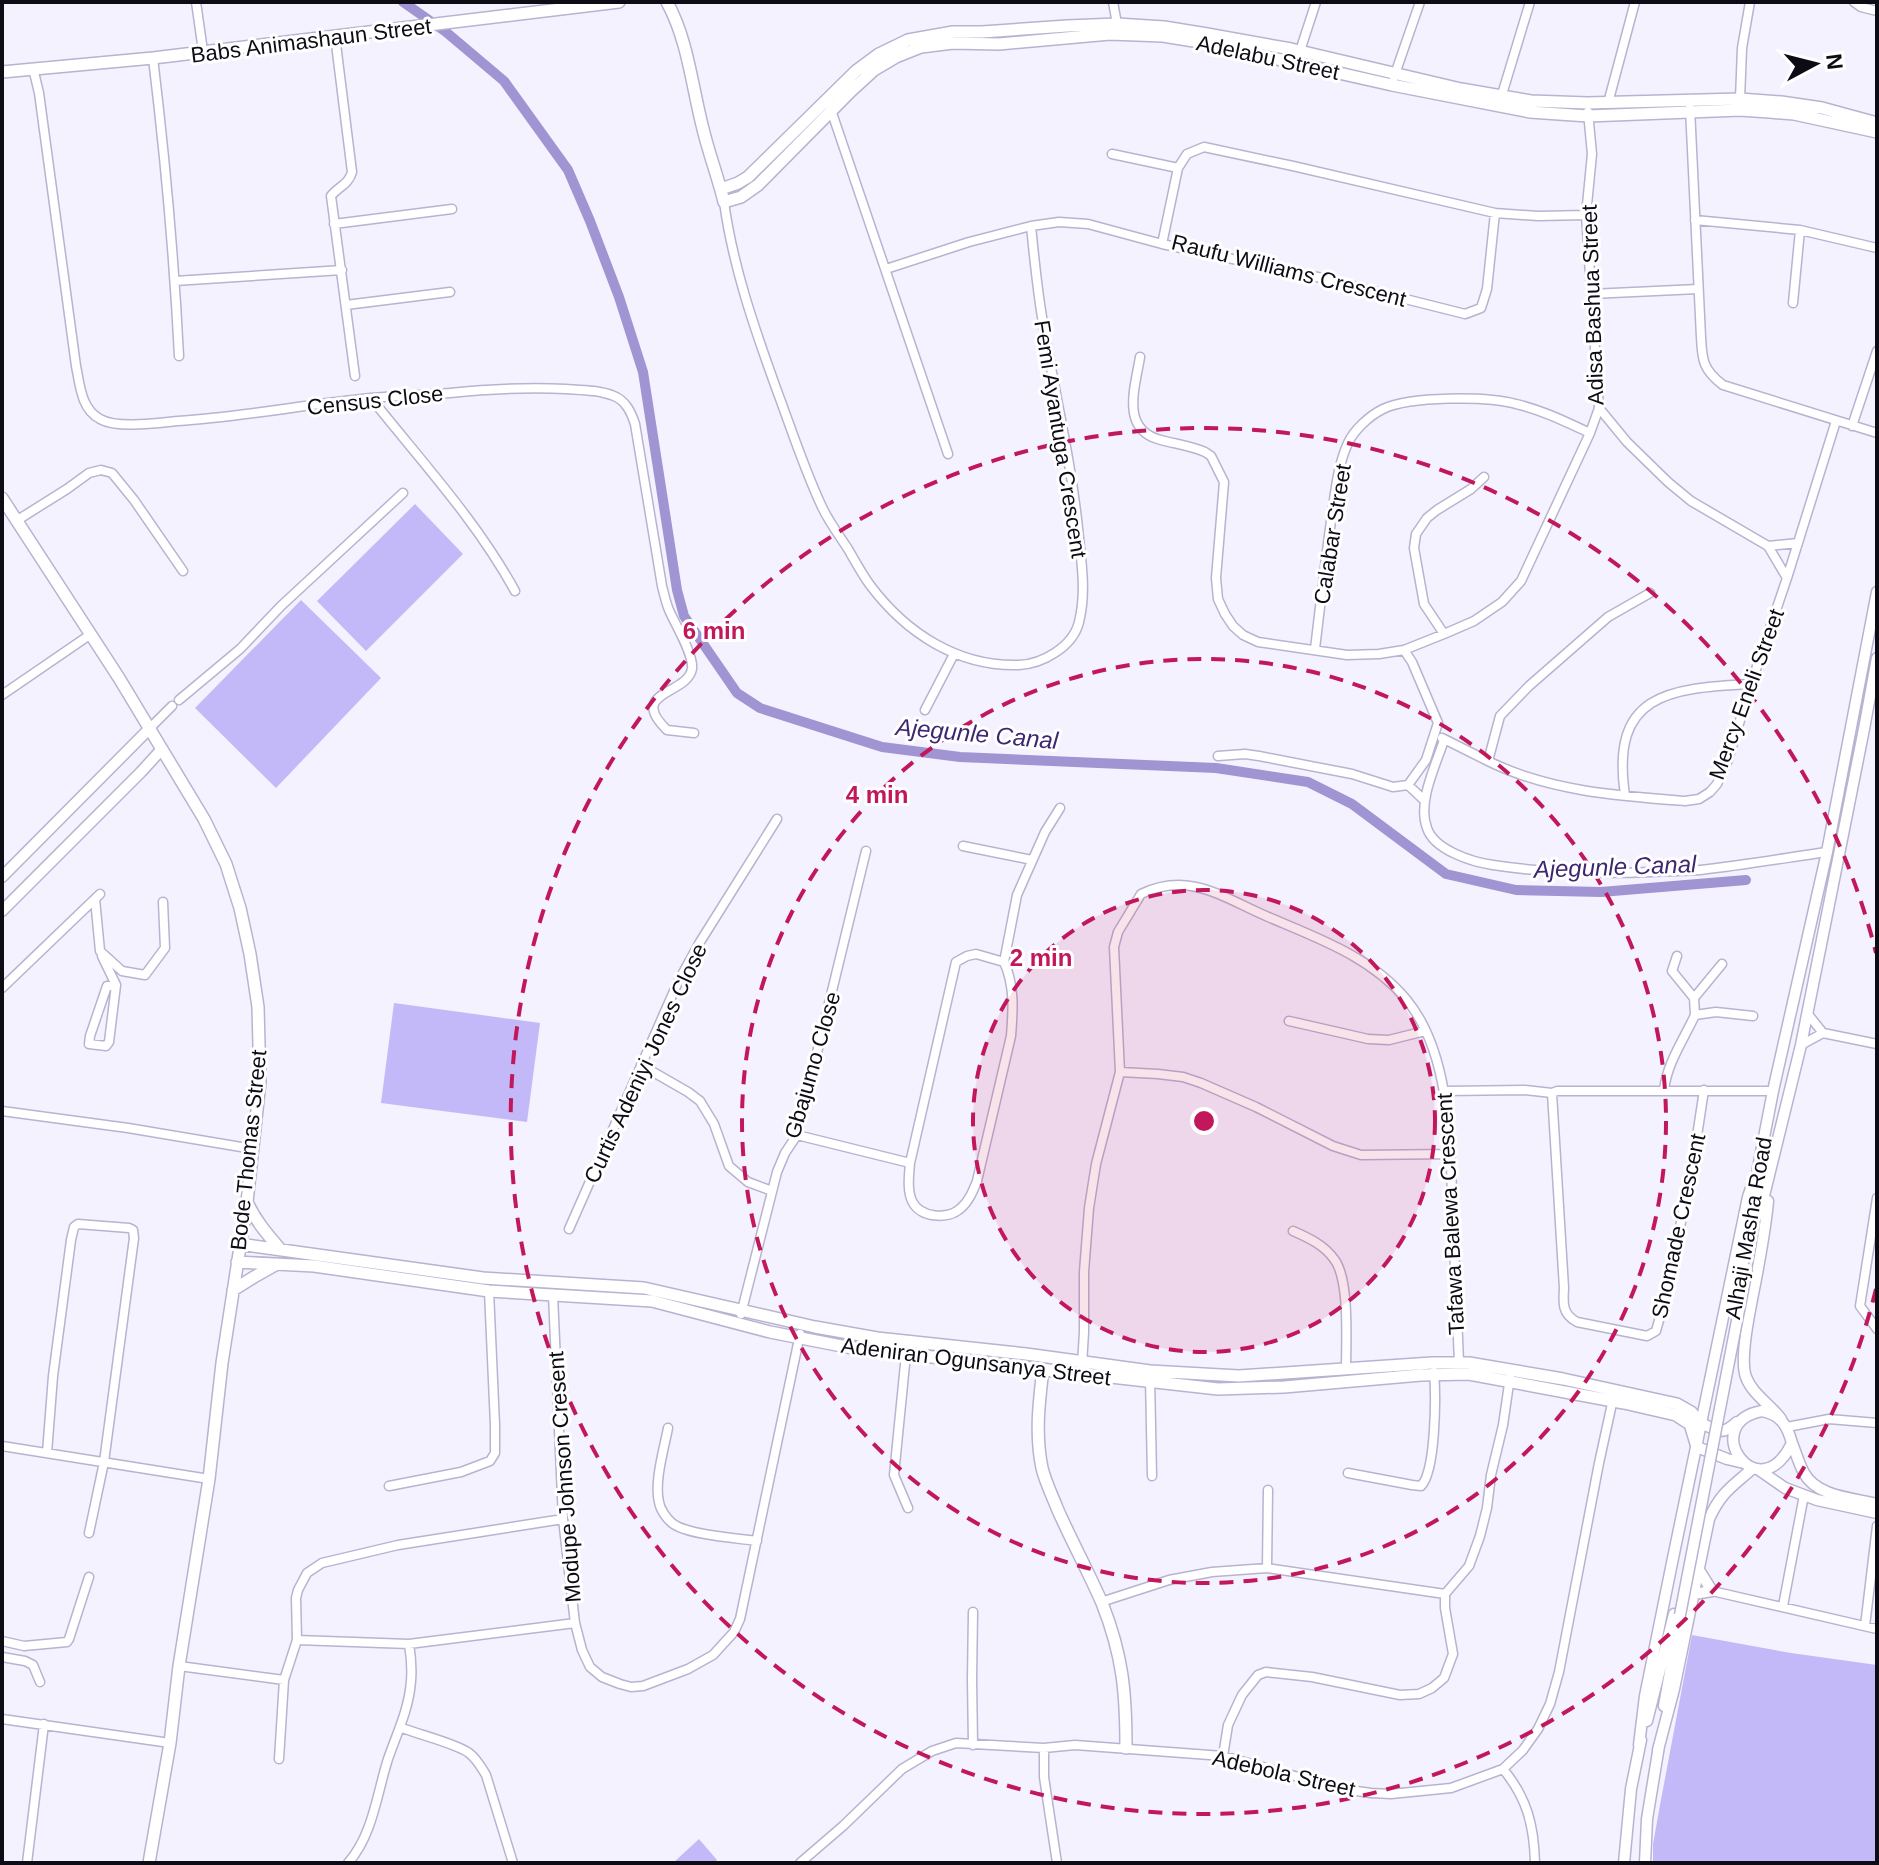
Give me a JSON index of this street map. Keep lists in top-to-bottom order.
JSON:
{
  "streets": {
    "main road": [
      "Babs Animashaun Street",
      "Adelabu Street",
      "Bode Thomas Street",
      "Adeniran Ogunsanya Street"
    ],
    "street": [
      "Raufu Williams Crescent",
      "Adisa Bashua Street",
      "Census Close",
      "Femi Ayantuga Crescent",
      "Calabar Street",
      "Mercy Eneli Street",
      "Curtis Adeniyi Jones Close",
      "Gbajumo Close",
      "Tafawa Balewa Crescent",
      "Shomade Crescent",
      "Alhaji Masha Road",
      "Modupe Johnson Cresent",
      "Adebola Street"
    ]
  },
  "crossings": [
    ["Babs Animashaun Street", "Census Close"],
    ["Adelabu Street", "Adisa Bashua Street"],
    ["Adelabu Street", "Femi Ayantuga Crescent"],
    ["Adisa Bashua Street", "Calabar Street"],
    ["Gbajumo Close", "Adeniran Ogunsanya Street"],
    ["Bode Thomas Street", "Adeniran Ogunsanya Street"],
    ["Tafawa Balewa Crescent", "Adeniran Ogunsanya Street"],
    ["Adeniran Ogunsanya Street", "Modupe Johnson Cresent"],
    ["Adeniran Ogunsanya Street", "Adebola Street"]
  ],
  "water": ["Ajegunle Canal"],
  "north": "right",
  "rings": ["6 min", "4 min", "2 min"]
}
